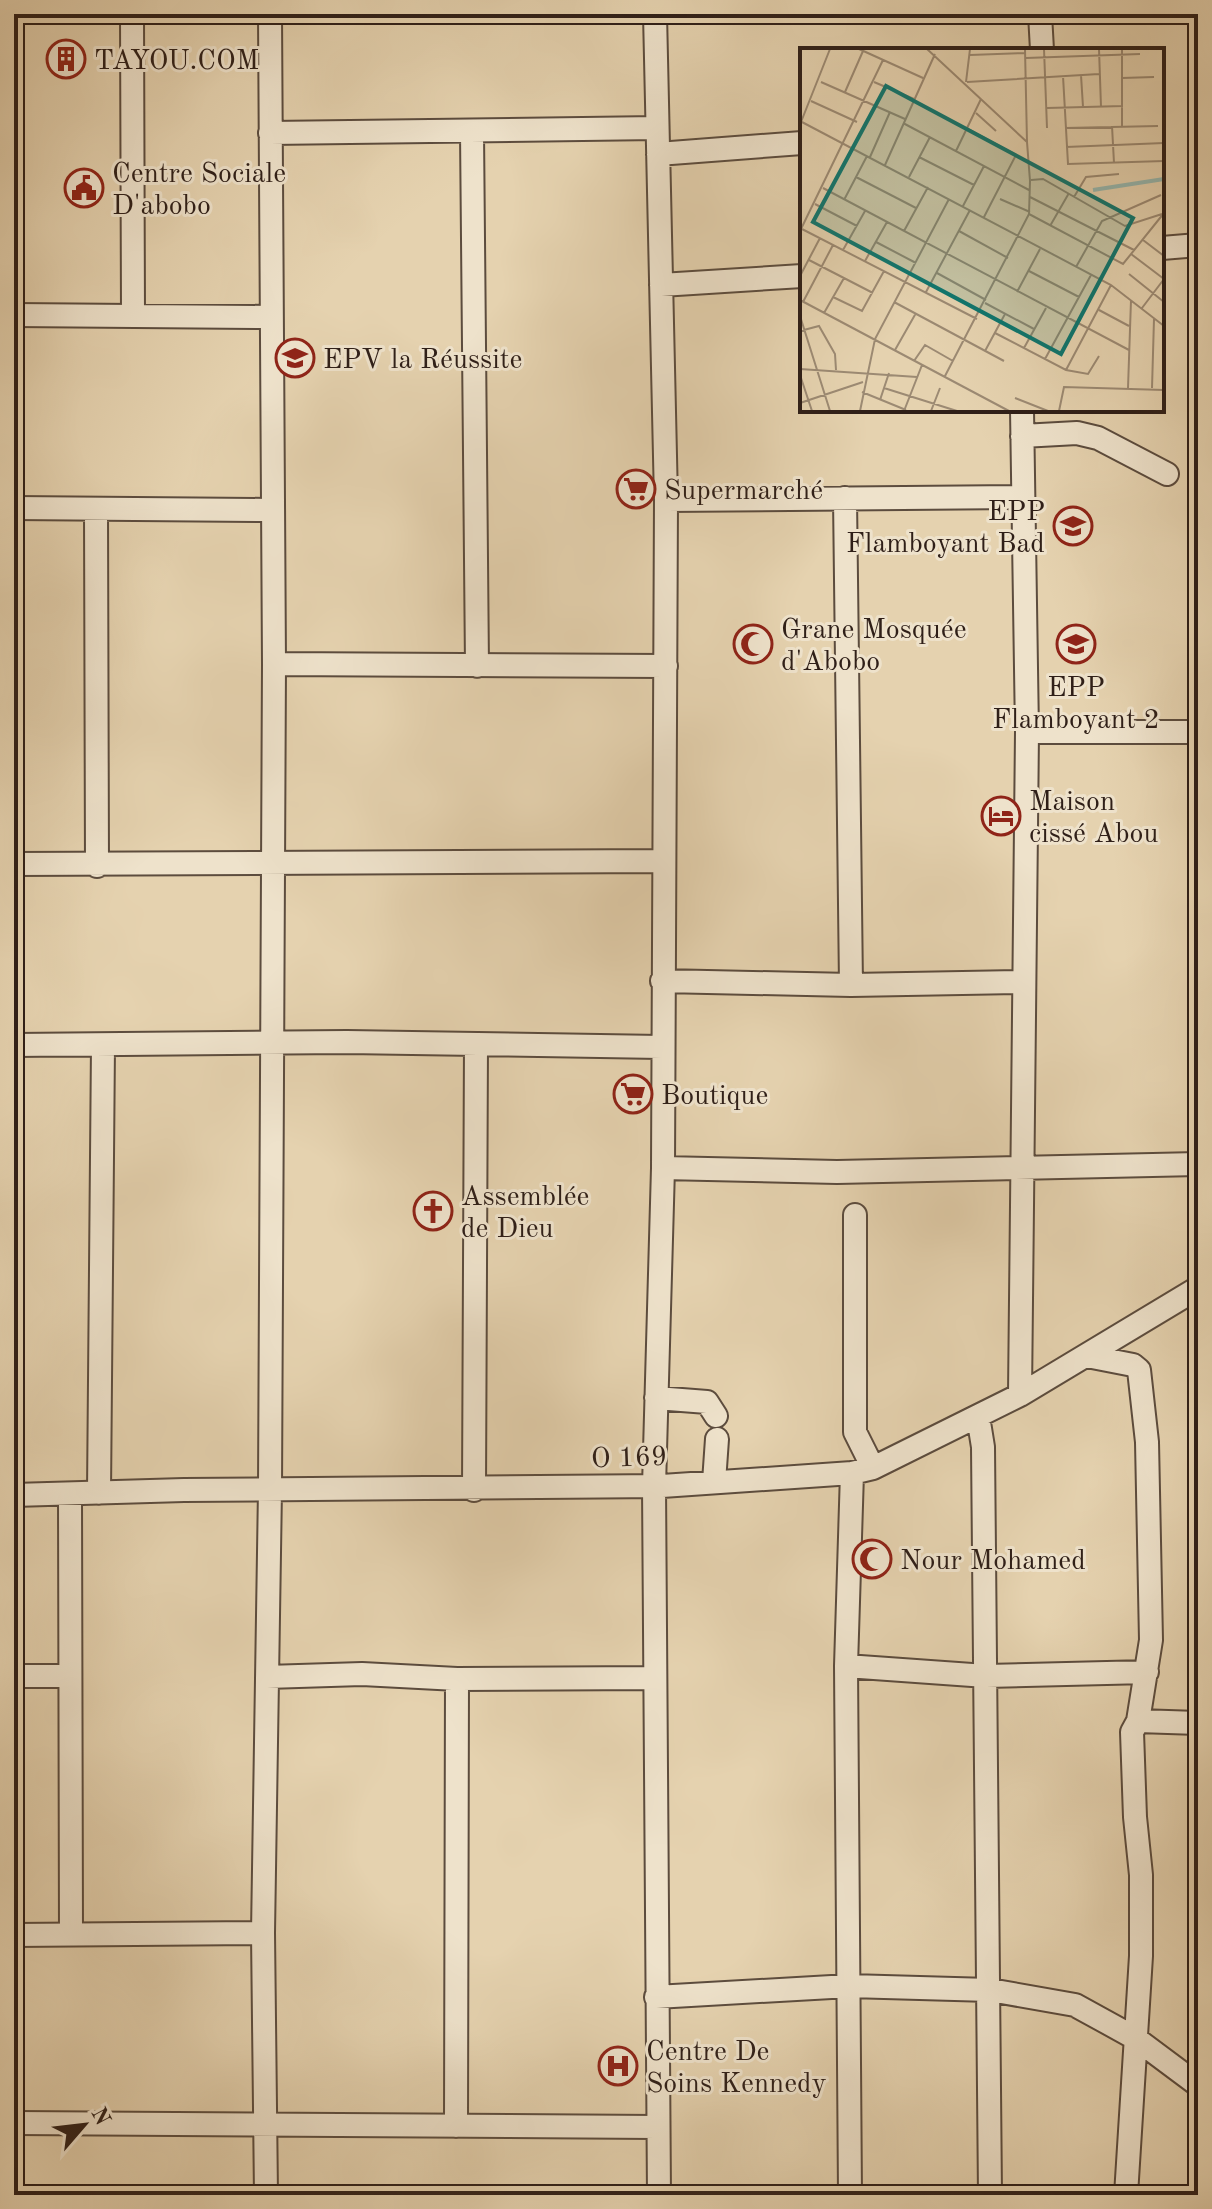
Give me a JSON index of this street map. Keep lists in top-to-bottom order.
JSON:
{
  "streets": {
    "street": ["O 169"]
  },
  "places": {
    "building": ["TAYOU.COM"],
    "public building": ["Centre Sociale D'abobo"],
    "school or university": ["EPV la Réussite", "EPP Flamboyant Bad", "EPP Flamboyant 2"],
    "supermarket": ["Supermarché", "Boutique"],
    "mosque": ["Grane Mosquée d'Abobo", "Nour Mohamed"],
    "hotel": ["Maison cissé Abou"],
    "church": ["Assemblée de Dieu"],
    "hospital": ["Centre De Soins Kennedy"]
  },
  "north": "top right"
}
